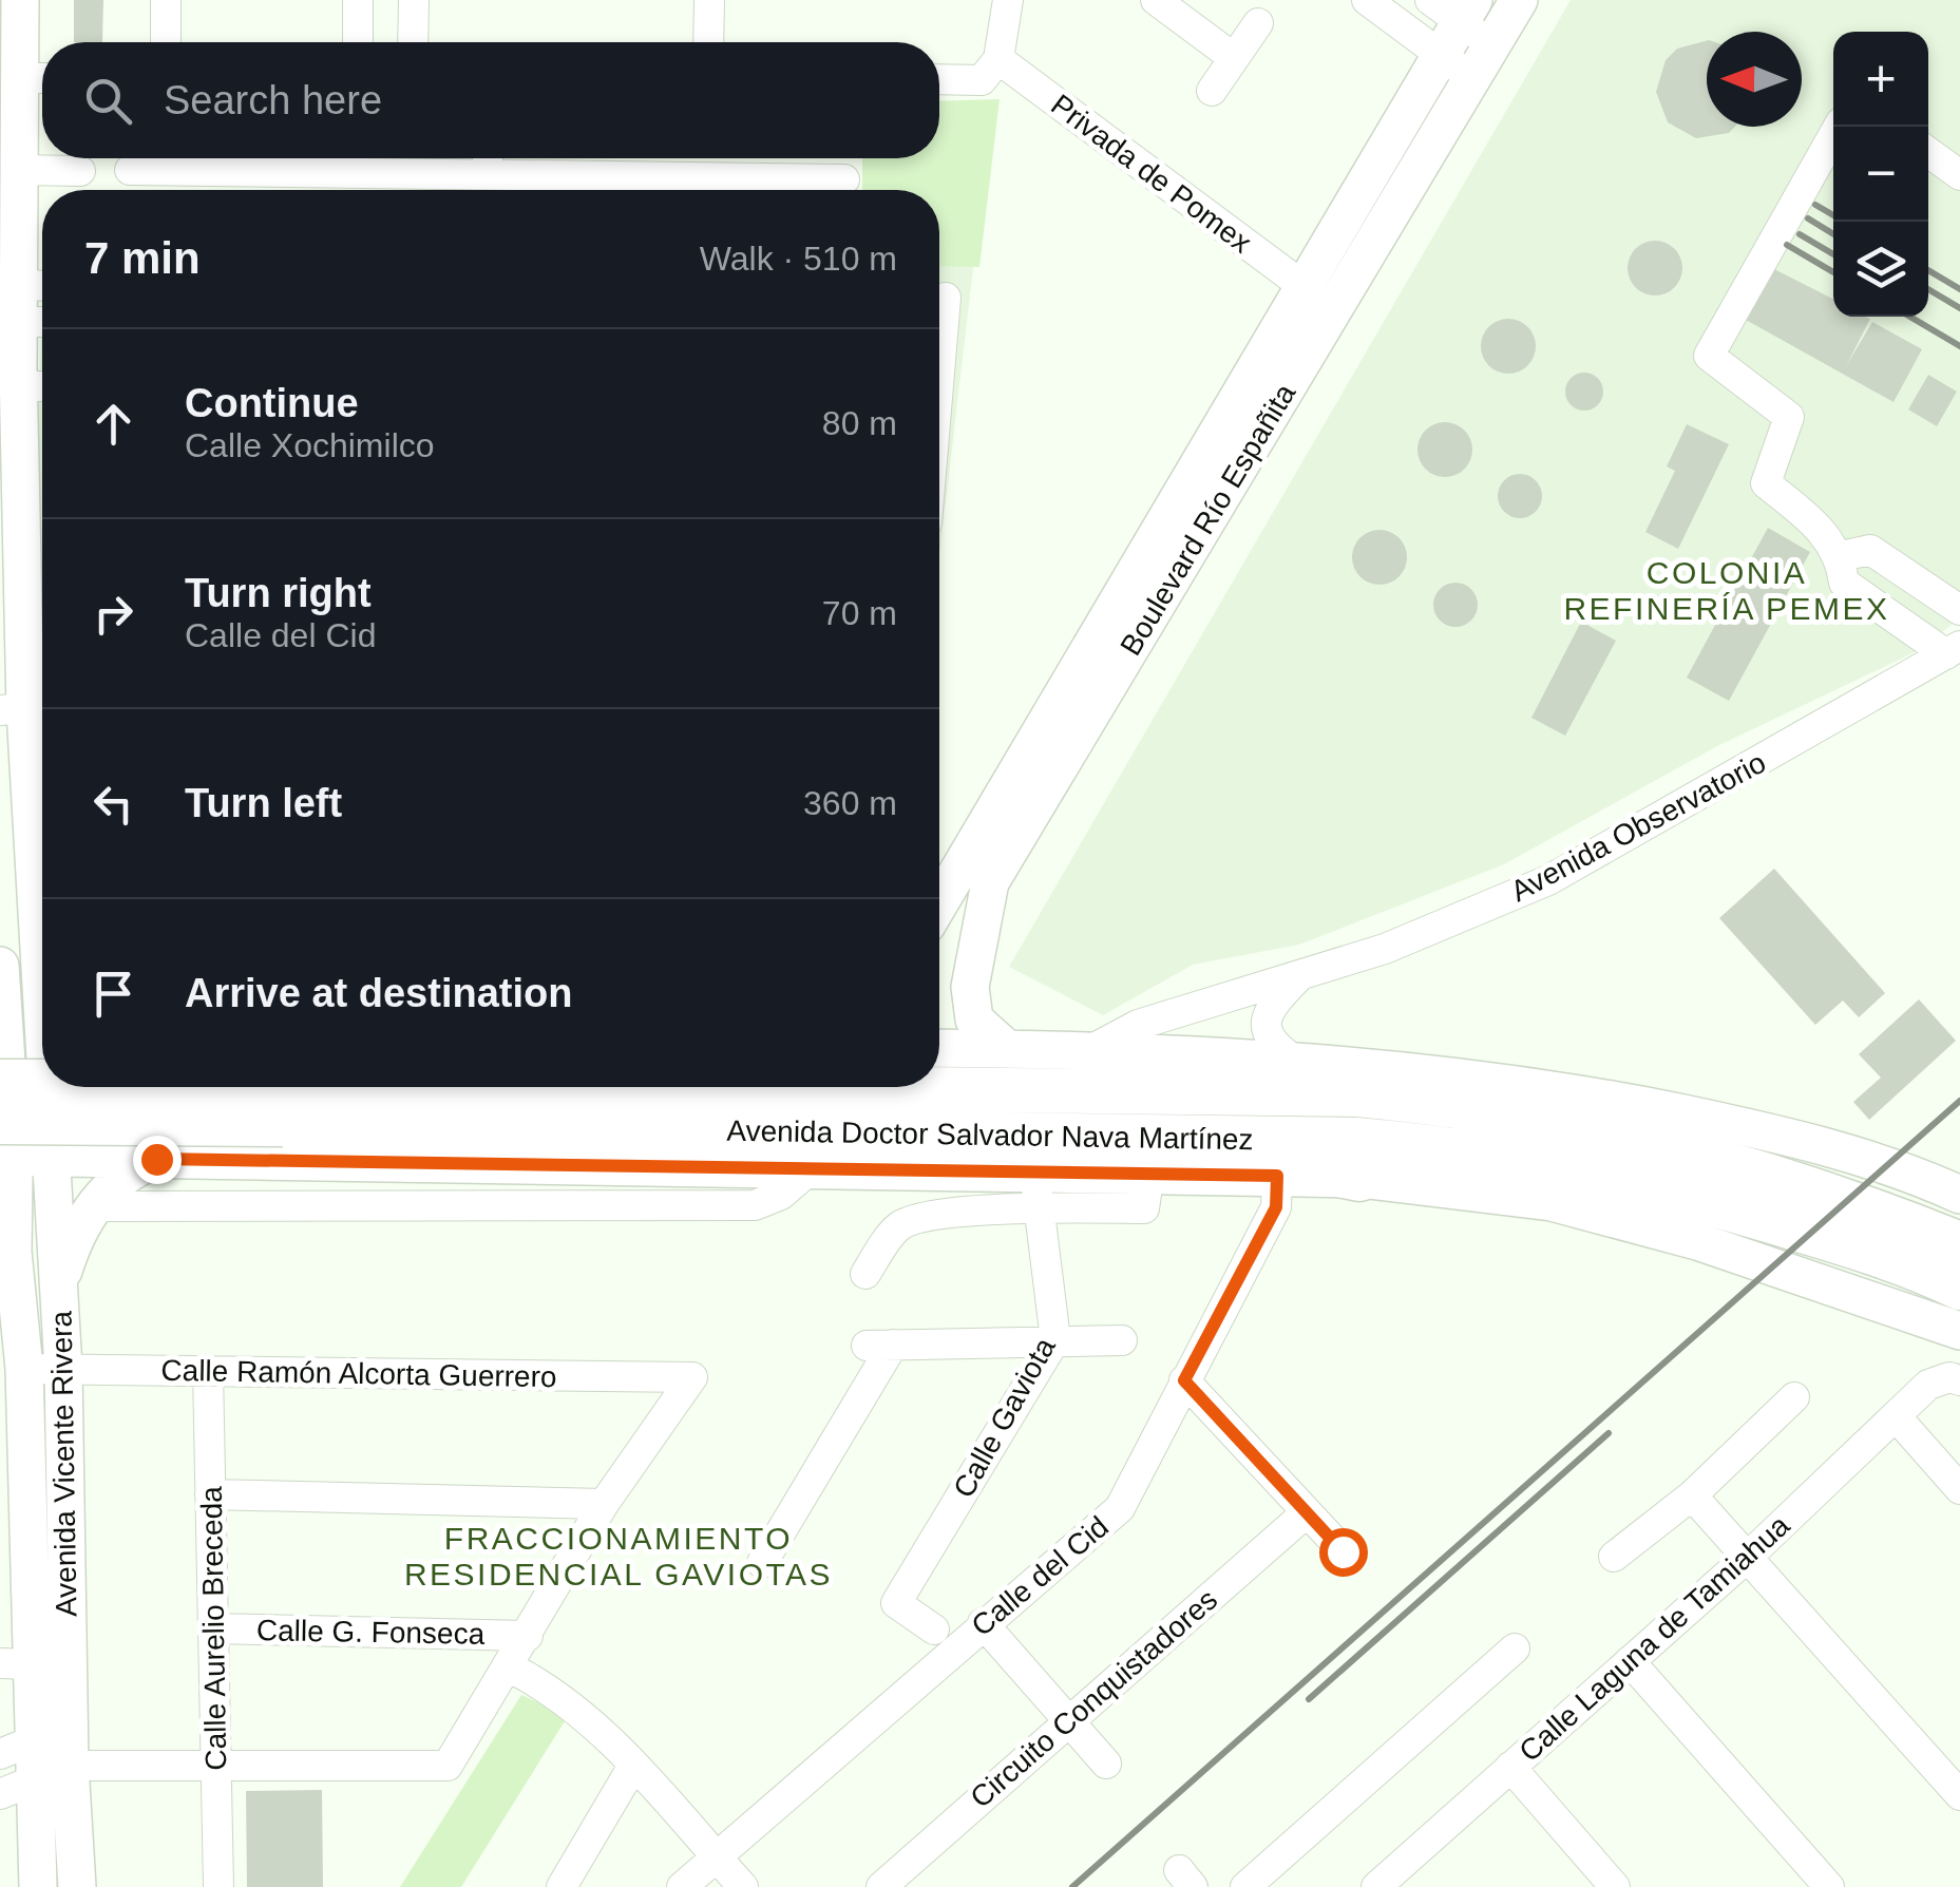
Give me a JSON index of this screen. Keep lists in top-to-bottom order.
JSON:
{
  "streets": {
    "highway": ["Avenida Doctor Salvador Nava Martínez"],
    "main road": ["Boulevard Río Españita", "Avenida Vicente Rivera"],
    "street": [
      "Privada de Pomex",
      "Avenida Observatorio",
      "Calle Ramón Alcorta Guerrero",
      "Calle Gaviota",
      "Calle del Cid",
      "Calle Aurelio Breceda",
      "Calle G. Fonseca",
      "Calle Laguna de Tamiahua",
      "Circuito Conquistadores"
    ]
  },
  "crossings": [
    ["Privada de Pomex", "Boulevard Río Españita"],
    ["Avenida Doctor Salvador Nava Martínez", "Calle Gaviota"],
    ["Avenida Doctor Salvador Nava Martínez", "Avenida Vicente Rivera"],
    ["Avenida Doctor Salvador Nava Martínez", "Calle del Cid"],
    ["Calle Ramón Alcorta Guerrero", "Avenida Vicente Rivera"],
    ["Calle Ramón Alcorta Guerrero", "Calle Aurelio Breceda"],
    ["Calle Aurelio Breceda", "Calle G. Fonseca"]
  ],
  "districts": ["COLONIA REFINERÍA PEMEX", "FRACCIONAMIENTO RESIDENCIAL GAVIOTAS"],
  "north": "left",
  "page": {
    "map_buttons": ["+", "−"],
    "search": "Search here",
    "heading": ["7 min", "Walk · 510 m"],
    "list": [
      ["Continue", "Calle Xochimilco", "80 m"],
      ["Turn right", "Calle del Cid", "70 m"],
      ["Turn left", "360 m"],
      "Arrive at destination"
    ]
  }
}
